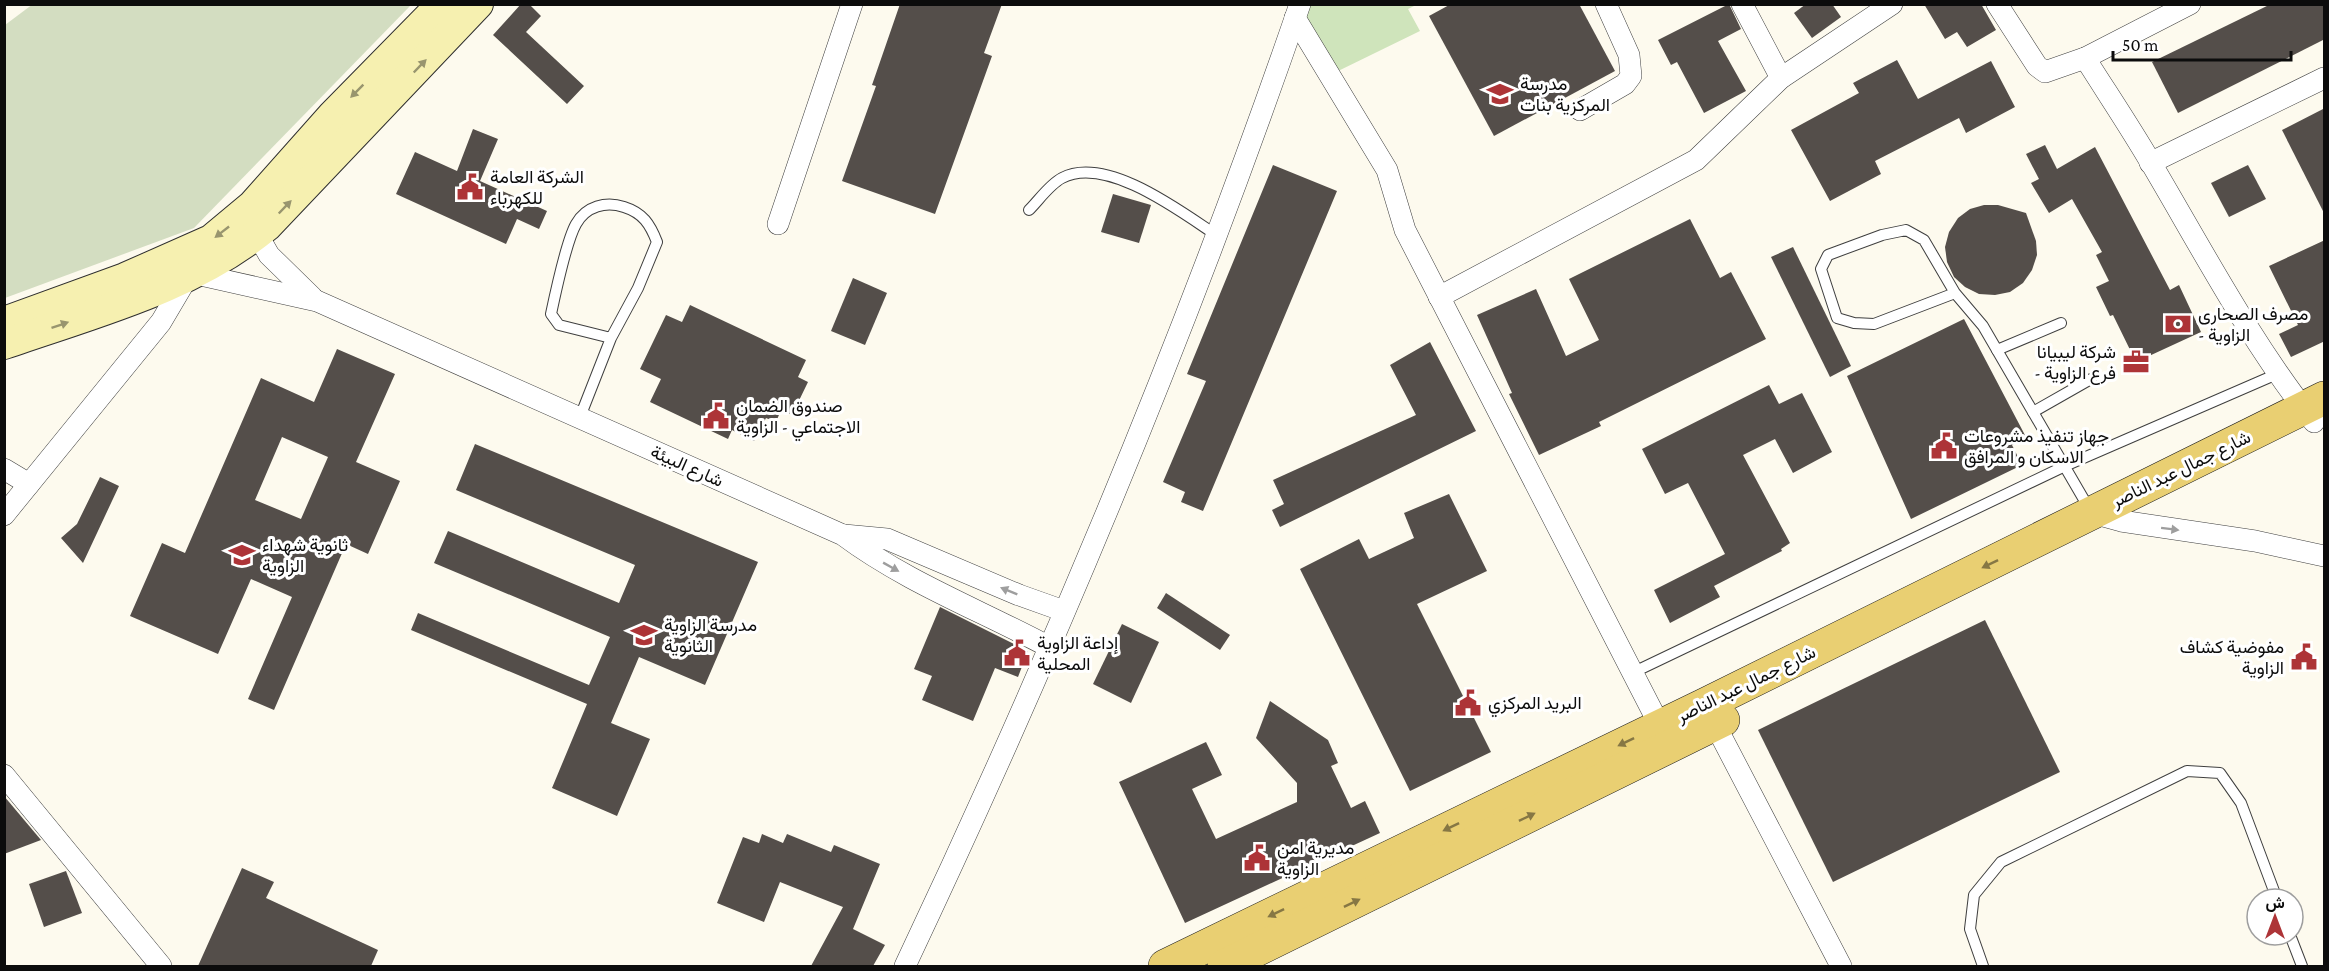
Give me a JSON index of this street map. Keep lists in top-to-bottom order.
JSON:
{
  "streets": {
    "main road": ["شارع جمال عبد الناصر"],
    "street": ["شارع البيئة"]
  },
  "places": {
    "school or university": ["مدرسة المركزية بنات", "ثانوية شهداء الزاوية", "مدرسة الزاوية الثانوية"],
    "public building": [
      "الشركة العامة للكهرباء",
      "صندوق الضمان الاجتماعي - الزاوية",
      "جهاز تنفيذ مشروعات الاسكان و المرافق",
      "إداعة الزاوية المحلية",
      "مفوضية كشاف الزاوية",
      "البريد المركزي",
      "مديرية امن الزاوية"
    ],
    "bank": ["مصرف الصحارى - الزاوية"],
    "office": ["شركة ليبيانا - فرع الزاوية"]
  },
  "scale_bar": "50 m",
  "north": "top"
}
